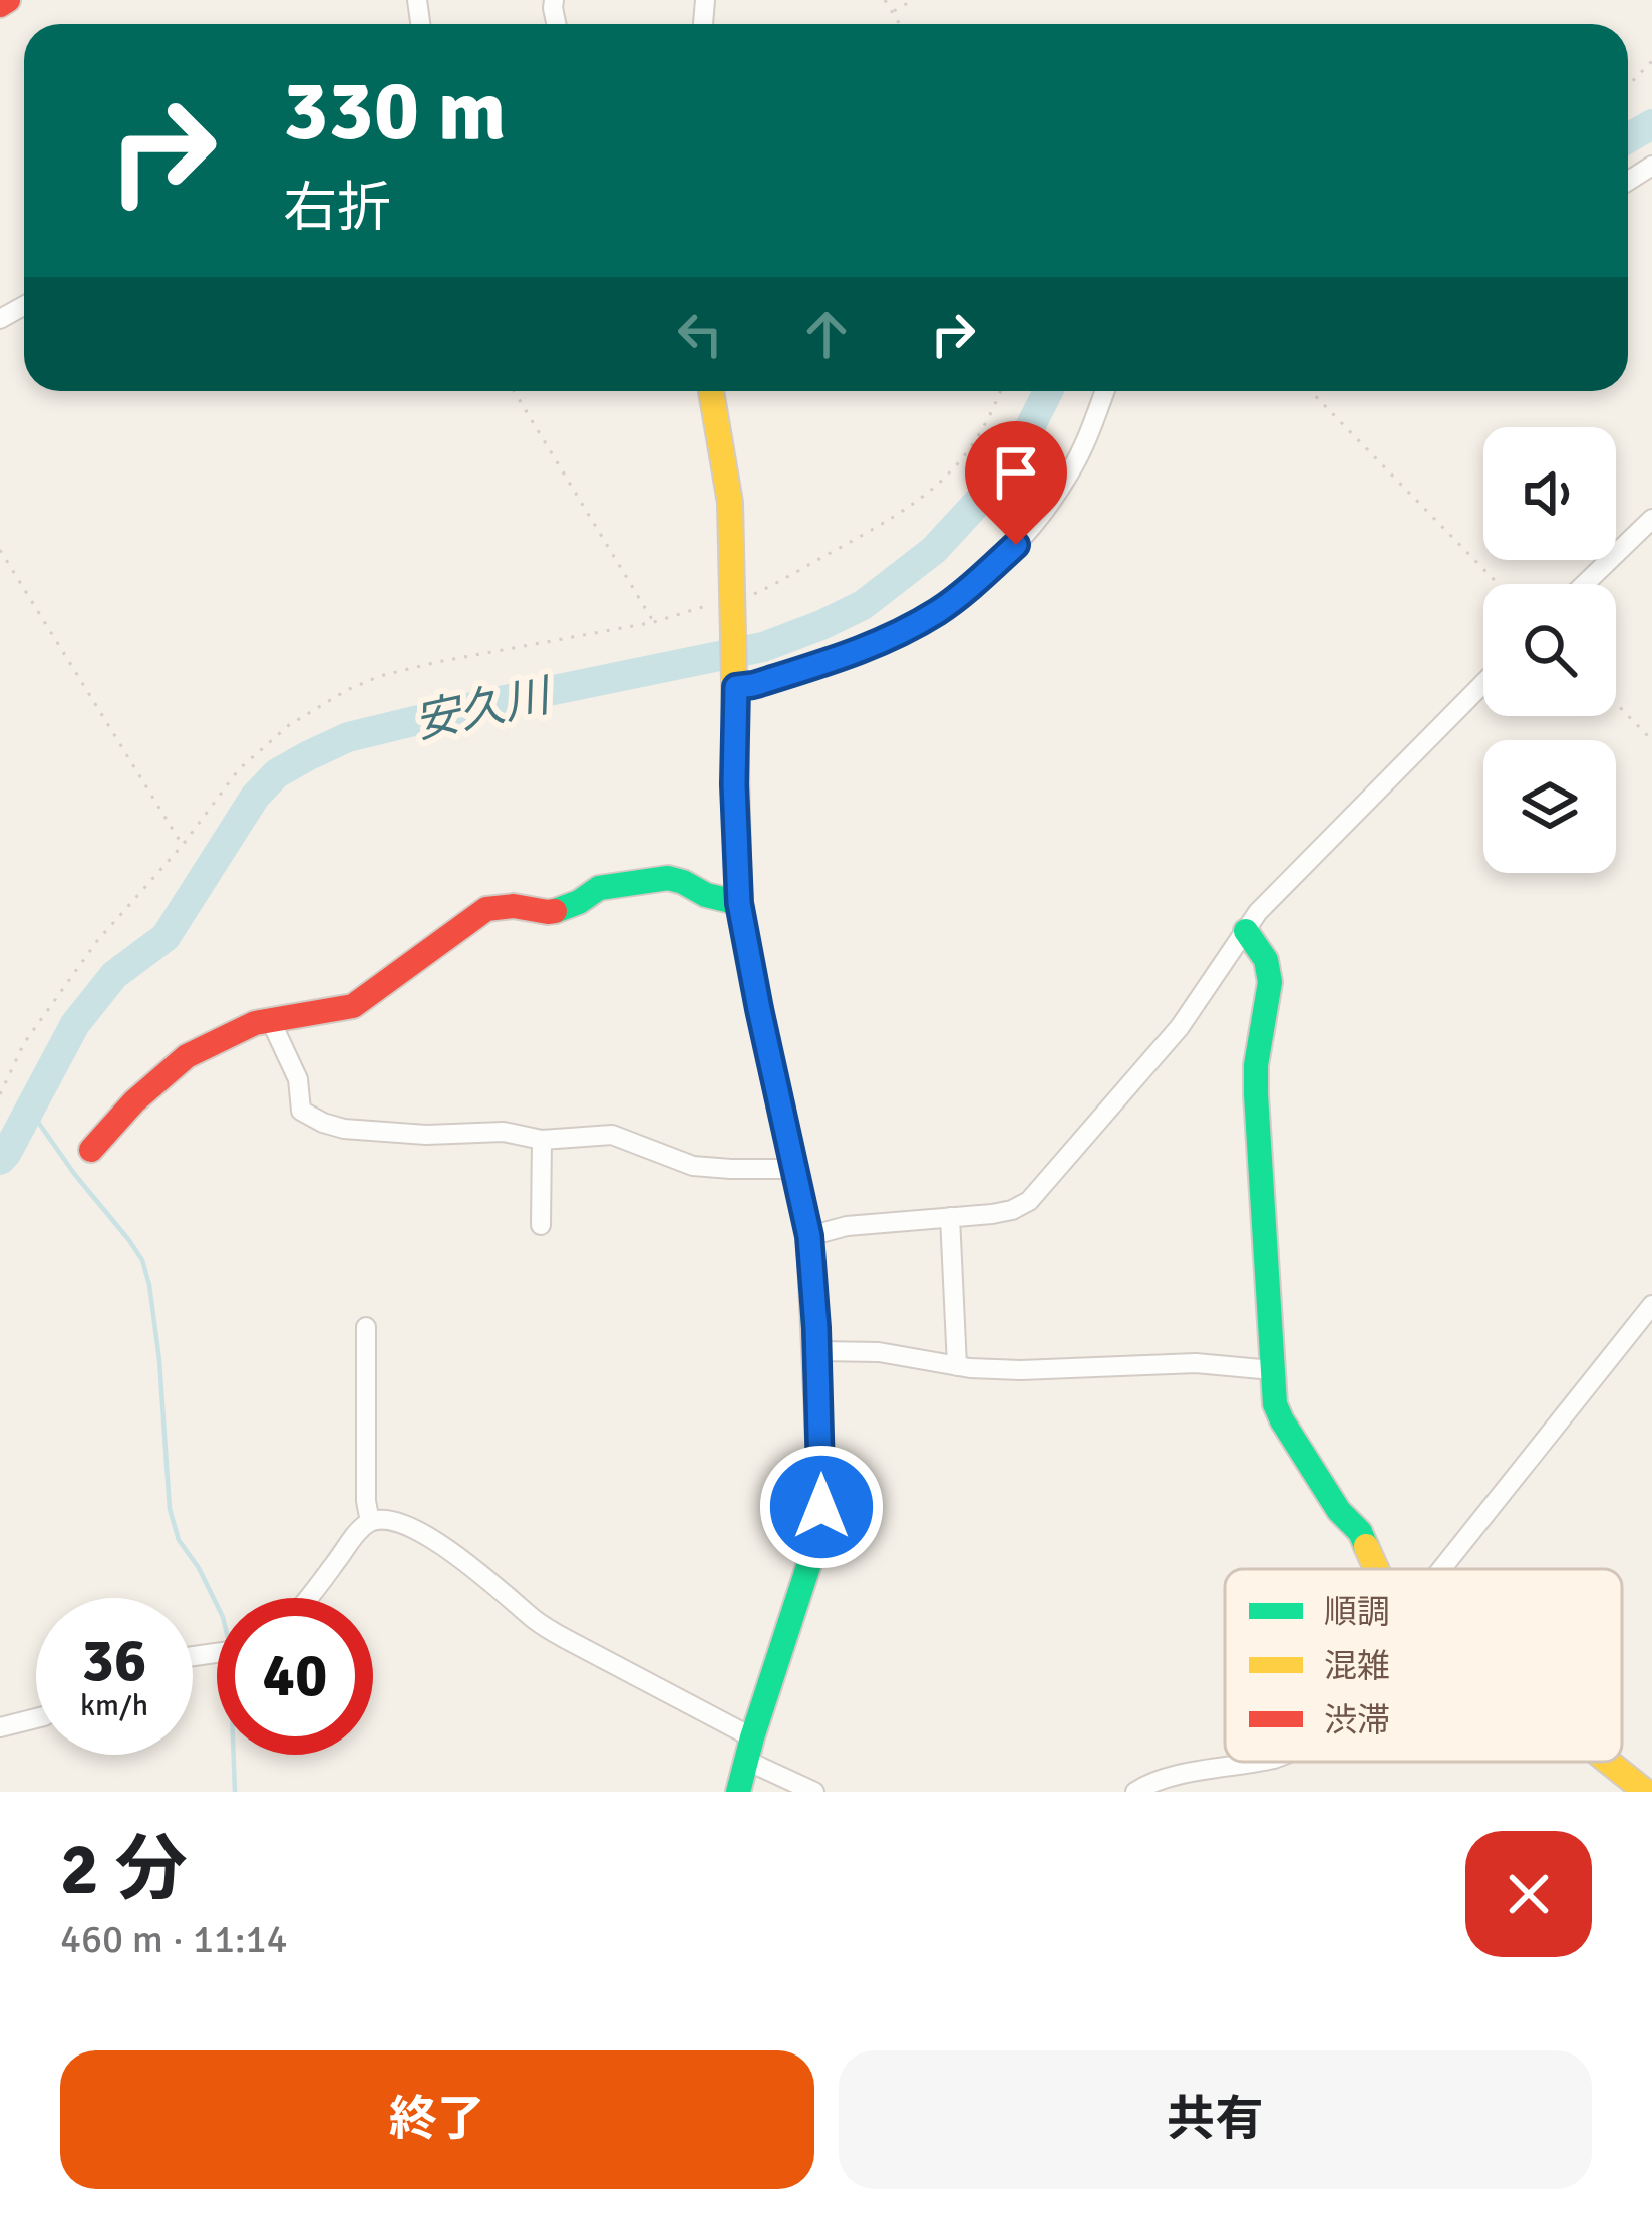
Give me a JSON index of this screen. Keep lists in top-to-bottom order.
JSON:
{
  "water": ["安久川"],
  "legend": ["順調", "混雑", "渋滞"],
  "page": {
    "turn": ["330 m", "右折"],
    "speed": "36 km/h",
    "limit": "40",
    "heading": ["2 分", "460 m · 11:14"],
    "buttons": ["終了", "共有"]
  }
}
